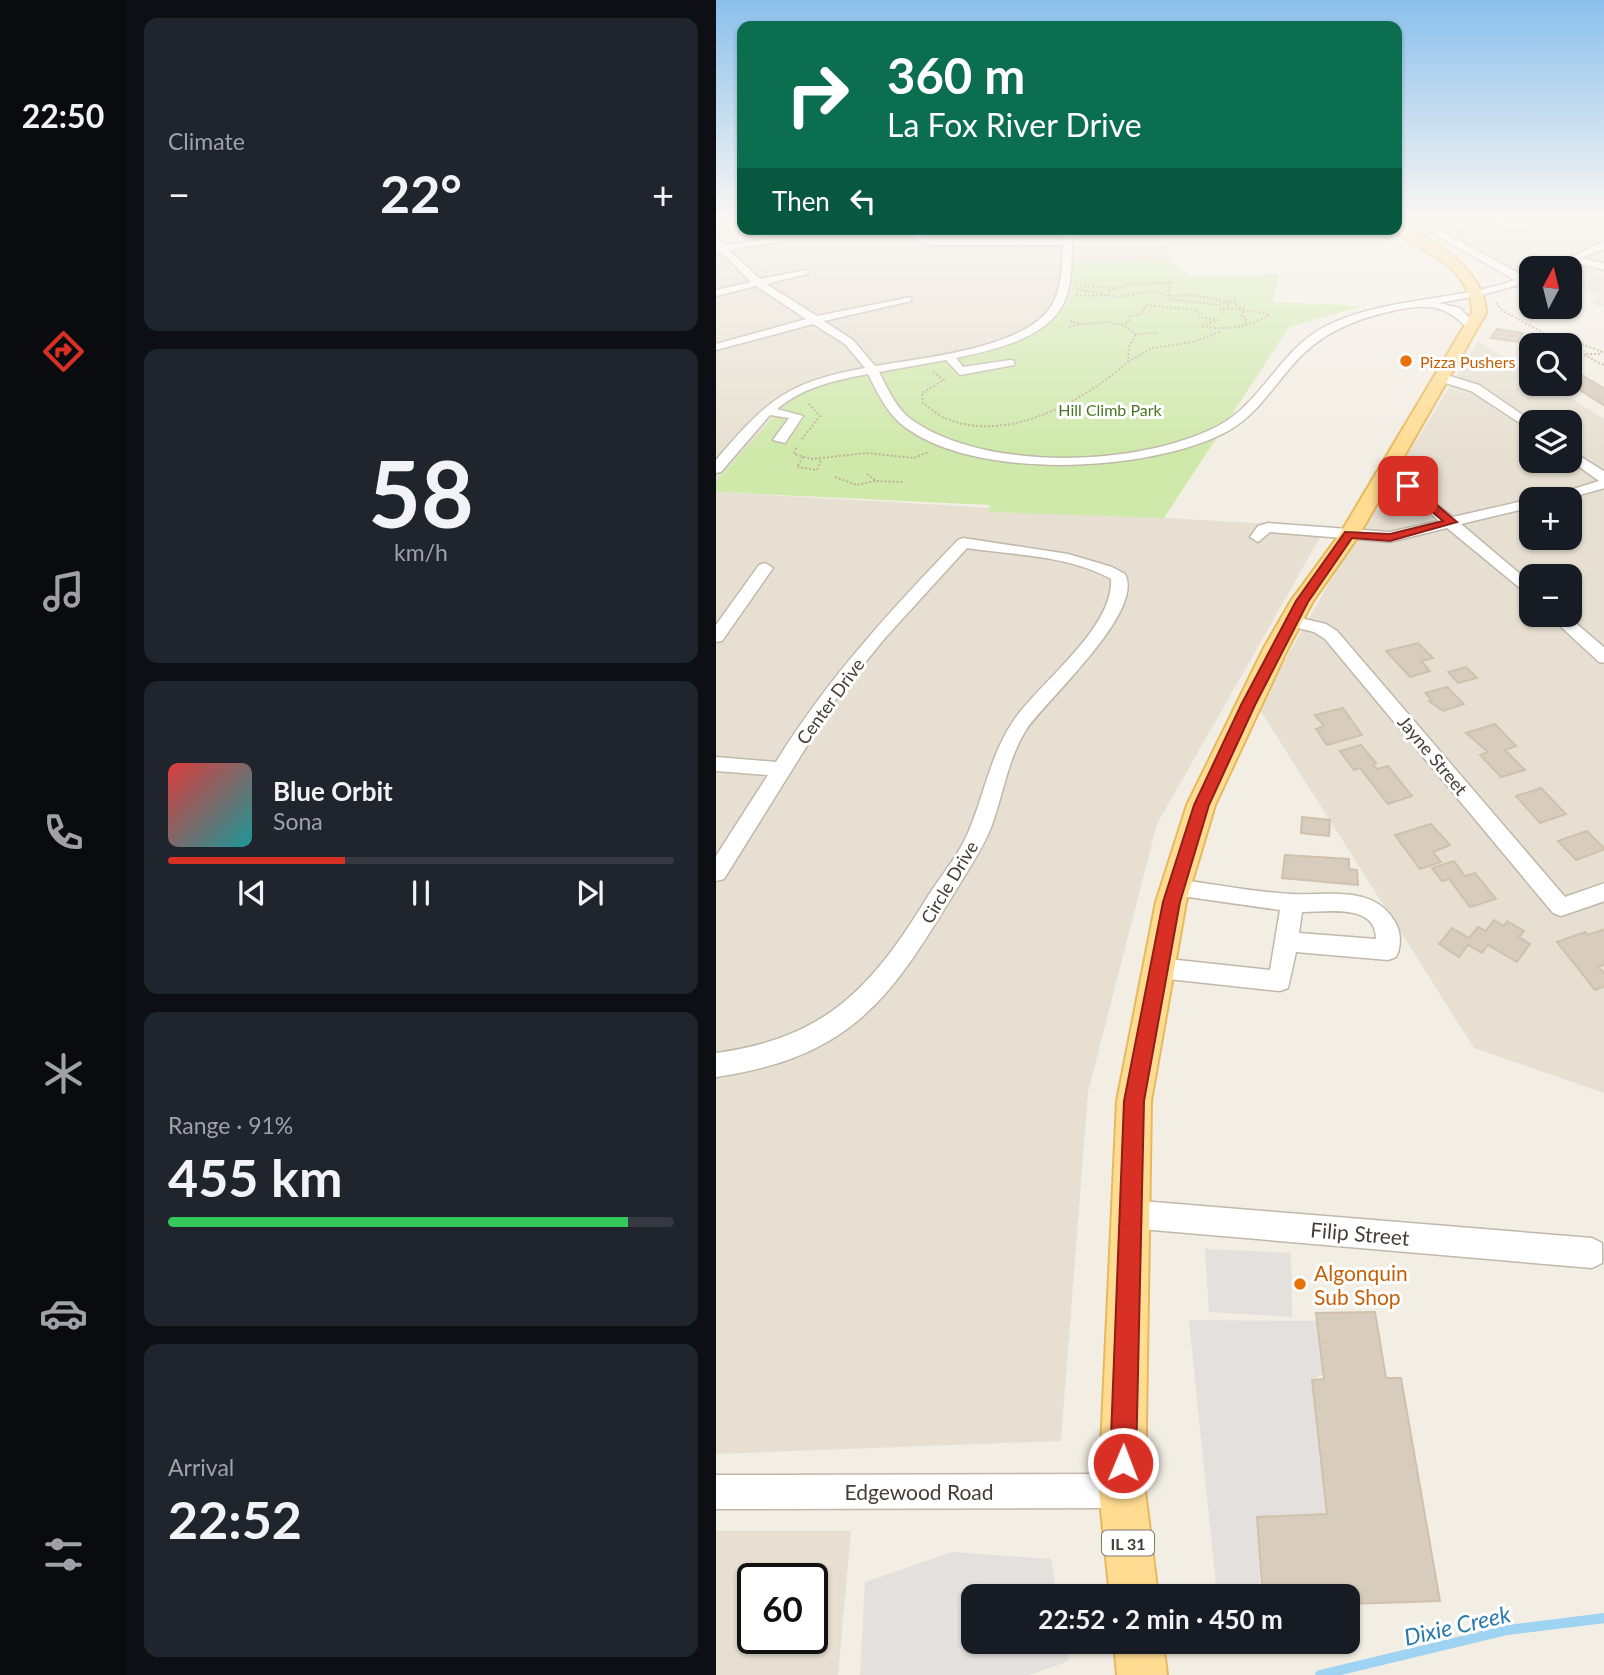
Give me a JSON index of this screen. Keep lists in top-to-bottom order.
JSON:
{
  "streets": {
    "main road": ["IL 31"],
    "street": [
      "Center Drive",
      "Jayne Street",
      "Circle Drive",
      "Filip Street",
      "Edgewood Road"
    ]
  },
  "crossings": [
    ["Center Drive", "Circle Drive"],
    ["Jayne Street", "IL 31"],
    ["Filip Street", "IL 31"],
    ["Edgewood Road", "IL 31"]
  ],
  "water": ["Dixie Creek"],
  "parks": ["Hill Climb Park"],
  "places": ["Pizza Pushers", "Algonquin Sub Shop"],
  "north": "top",
  "page": {
    "tabs": "22:50",
    "tile": [
      "Climate",
      ["58", "km/h"],
      ["Range · 91%", "455 km"],
      ["Arrival", "22:52"]
    ],
    "turn": ["360 m", "La Fox River Drive"],
    "heat": ["−", "22°", "+"],
    "then": "Then",
    "map_buttons": ["+", "−"],
    "song": ["Blue Orbit", "Sona"],
    "limit": "60",
    "trip": "22:52 · 2 min · 450 m"
  }
}
